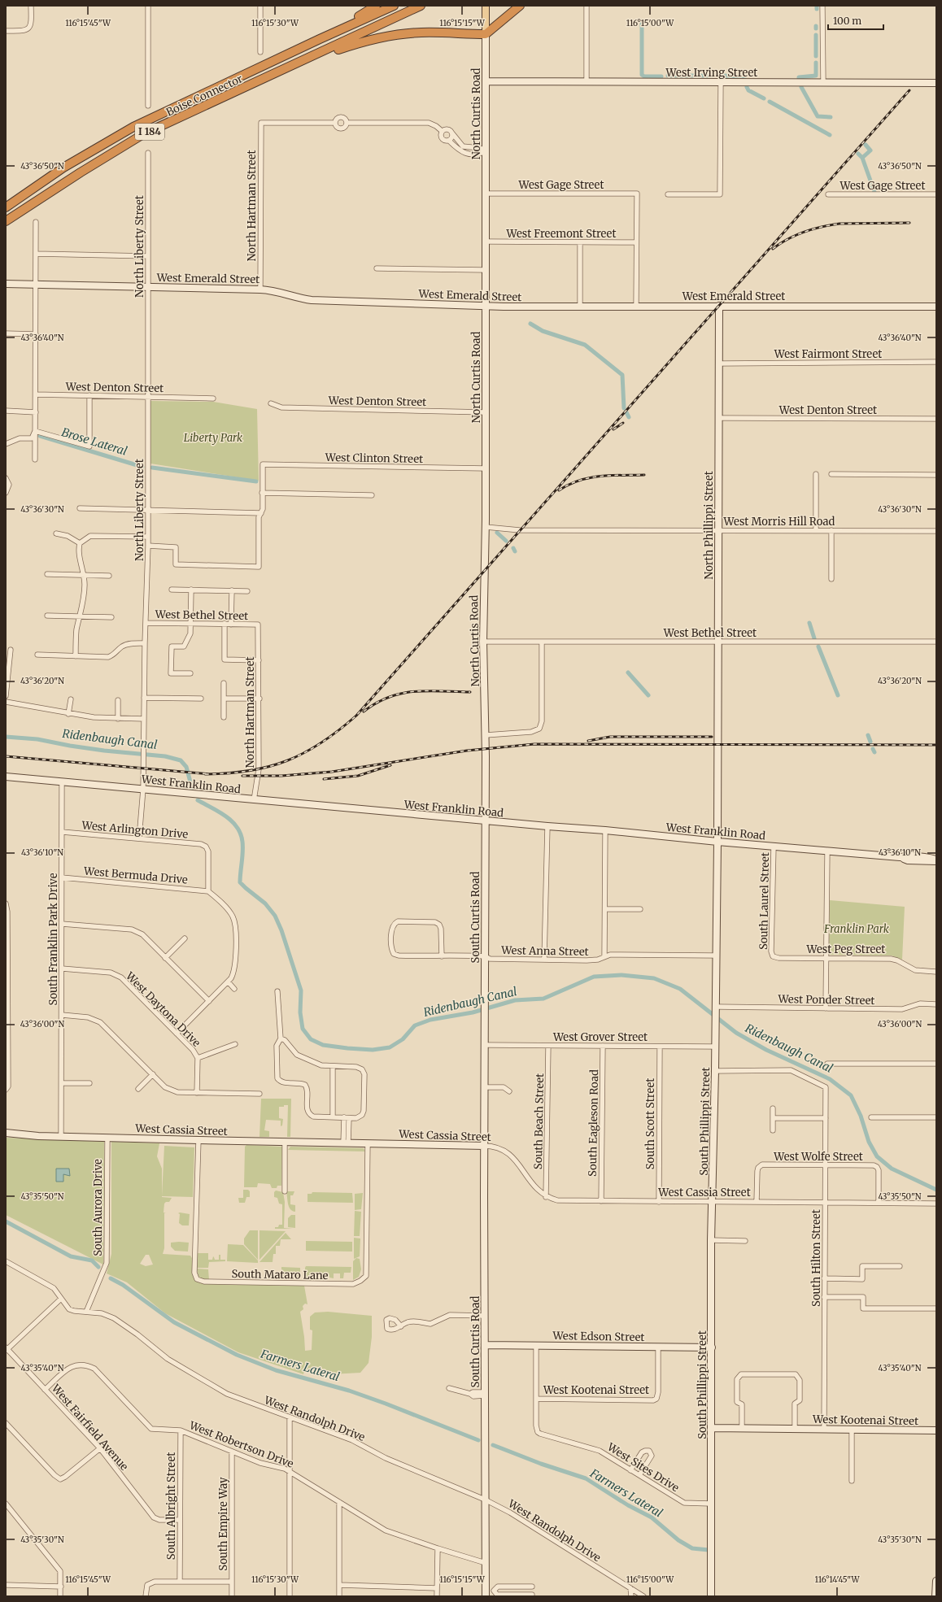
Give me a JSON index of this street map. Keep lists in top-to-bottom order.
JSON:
{
  "streets": {
    "highway": ["Boise Connector", "I 184"],
    "main road": ["North Curtis Road"],
    "street": [
      "West Irving Street",
      "West Gage Street",
      "North Hartman Street",
      "West Freemont Street",
      "North Liberty Street",
      "West Emerald Street",
      "West Fairmont Street",
      "West Denton Street",
      "West Clinton Street",
      "West Morris Hill Road",
      "North Phillippi Street",
      "West Bethel Street",
      "West Franklin Road",
      "West Arlington Drive",
      "West Bermuda Drive",
      "South Laurel Street",
      "South Curtis Road",
      "South Franklin Park Drive",
      "West Peg Street",
      "West Anna Street",
      "West Ponder Street",
      "West Daytona Drive",
      "West Grover Street",
      "South Beach Street",
      "South Phillippi Street",
      "South Eagleson Road",
      "South Scott Street",
      "West Cassia Street",
      "West Wolfe Street",
      "South Aurora Drive",
      "South Hilton Street",
      "South Mataro Lane",
      "West Edson Street",
      "West Kootenai Street",
      "West Randolph Drive",
      "West Fairfield Avenue",
      "West Robertson Drive",
      "West Sites Drive",
      "South Albright Street",
      "South Empire Way"
    ]
  },
  "crossings": [
    ["West Irving Street", "North Curtis Road"],
    ["North Curtis Road", "West Gage Street"],
    ["North Curtis Road", "West Freemont Street"],
    ["North Curtis Road", "West Emerald Street"],
    ["North Curtis Road", "West Denton Street"],
    ["North Curtis Road", "West Clinton Street"],
    ["North Curtis Road", "West Morris Hill Road"],
    ["North Curtis Road", "West Bethel Street"],
    ["North Curtis Road", "South Curtis Road"],
    ["West Gage Street", "West Freemont Street"],
    ["North Hartman Street", "West Emerald Street"],
    ["North Hartman Street", "West Bethel Street"],
    ["North Hartman Street", "West Franklin Road"],
    ["North Liberty Street", "West Emerald Street"],
    ["North Liberty Street", "West Denton Street"],
    ["North Liberty Street", "West Bethel Street"],
    ["North Liberty Street", "West Franklin Road"],
    ["North Liberty Street", "West Arlington Drive"],
    ["West Emerald Street", "North Phillippi Street"],
    ["West Fairmont Street", "North Phillippi Street"],
    ["West Denton Street", "North Phillippi Street"],
    ["West Morris Hill Road", "North Phillippi Street"],
    ["North Phillippi Street", "West Bethel Street"],
    ["North Phillippi Street", "South Phillippi Street"],
    ["West Franklin Road", "South Laurel Street"],
    ["West Franklin Road", "South Curtis Road"],
    ["West Franklin Road", "South Franklin Park Drive"],
    ["West Franklin Road", "South Phillippi Street"],
    ["West Arlington Drive", "West Bermuda Drive"],
    ["West Arlington Drive", "South Franklin Park Drive"],
    ["West Bermuda Drive", "South Franklin Park Drive"],
    ["South Laurel Street", "West Peg Street"],
    ["South Curtis Road", "West Anna Street"],
    ["South Curtis Road", "West Grover Street"],
    ["South Curtis Road", "West Cassia Street"],
    ["South Curtis Road", "West Edson Street"],
    ["South Curtis Road", "West Randolph Drive"],
    ["South Curtis Road", "West Robertson Drive"],
    ["South Franklin Park Drive", "West Daytona Drive"],
    ["South Franklin Park Drive", "West Cassia Street"],
    ["West Anna Street", "South Phillippi Street"],
    ["West Ponder Street", "South Phillippi Street"],
    ["West Grover Street", "South Beach Street"],
    ["West Grover Street", "South Phillippi Street"],
    ["West Grover Street", "South Eagleson Road"],
    ["West Grover Street", "South Scott Street"],
    ["South Beach Street", "West Cassia Street"],
    ["South Phillippi Street", "West Cassia Street"],
    ["South Phillippi Street", "South Hilton Street"],
    ["South Phillippi Street", "West Edson Street"],
    ["South Phillippi Street", "West Kootenai Street"],
    ["South Phillippi Street", "West Sites Drive"],
    ["South Eagleson Road", "West Cassia Street"],
    ["South Scott Street", "West Cassia Street"],
    ["West Cassia Street", "West Wolfe Street"],
    ["West Cassia Street", "South Aurora Drive"],
    ["West Cassia Street", "South Hilton Street"],
    ["West Cassia Street", "South Mataro Lane"],
    ["West Wolfe Street", "South Hilton Street"],
    ["South Aurora Drive", "West Randolph Drive"],
    ["South Hilton Street", "West Kootenai Street"],
    ["West Edson Street", "West Kootenai Street"],
    ["West Edson Street", "West Sites Drive"],
    ["West Kootenai Street", "West Sites Drive"],
    ["West Fairfield Avenue", "West Robertson Drive"],
    ["West Fairfield Avenue", "South Albright Street"],
    ["West Robertson Drive", "South Albright Street"],
    ["West Robertson Drive", "South Empire Way"]
  ],
  "water": ["Brose Lateral", "Ridenbaugh Canal", "Farmers Lateral"],
  "parks": ["Liberty Park", "Franklin Park"],
  "scale_bar": "100 m",
  "coordinates": [
    "116°15'45\"W",
    "116°15'30\"W",
    "116°15'15\"W",
    "116°15'00\"W",
    "43°36'50\"N",
    "43°36'40\"N",
    "43°36'30\"N",
    "43°36'20\"N",
    "43°36'10\"N",
    "43°36'00\"N",
    "43°35'50\"N",
    "43°35'40\"N",
    "43°35'30\"N",
    "116°14'45\"W"
  ]
}
